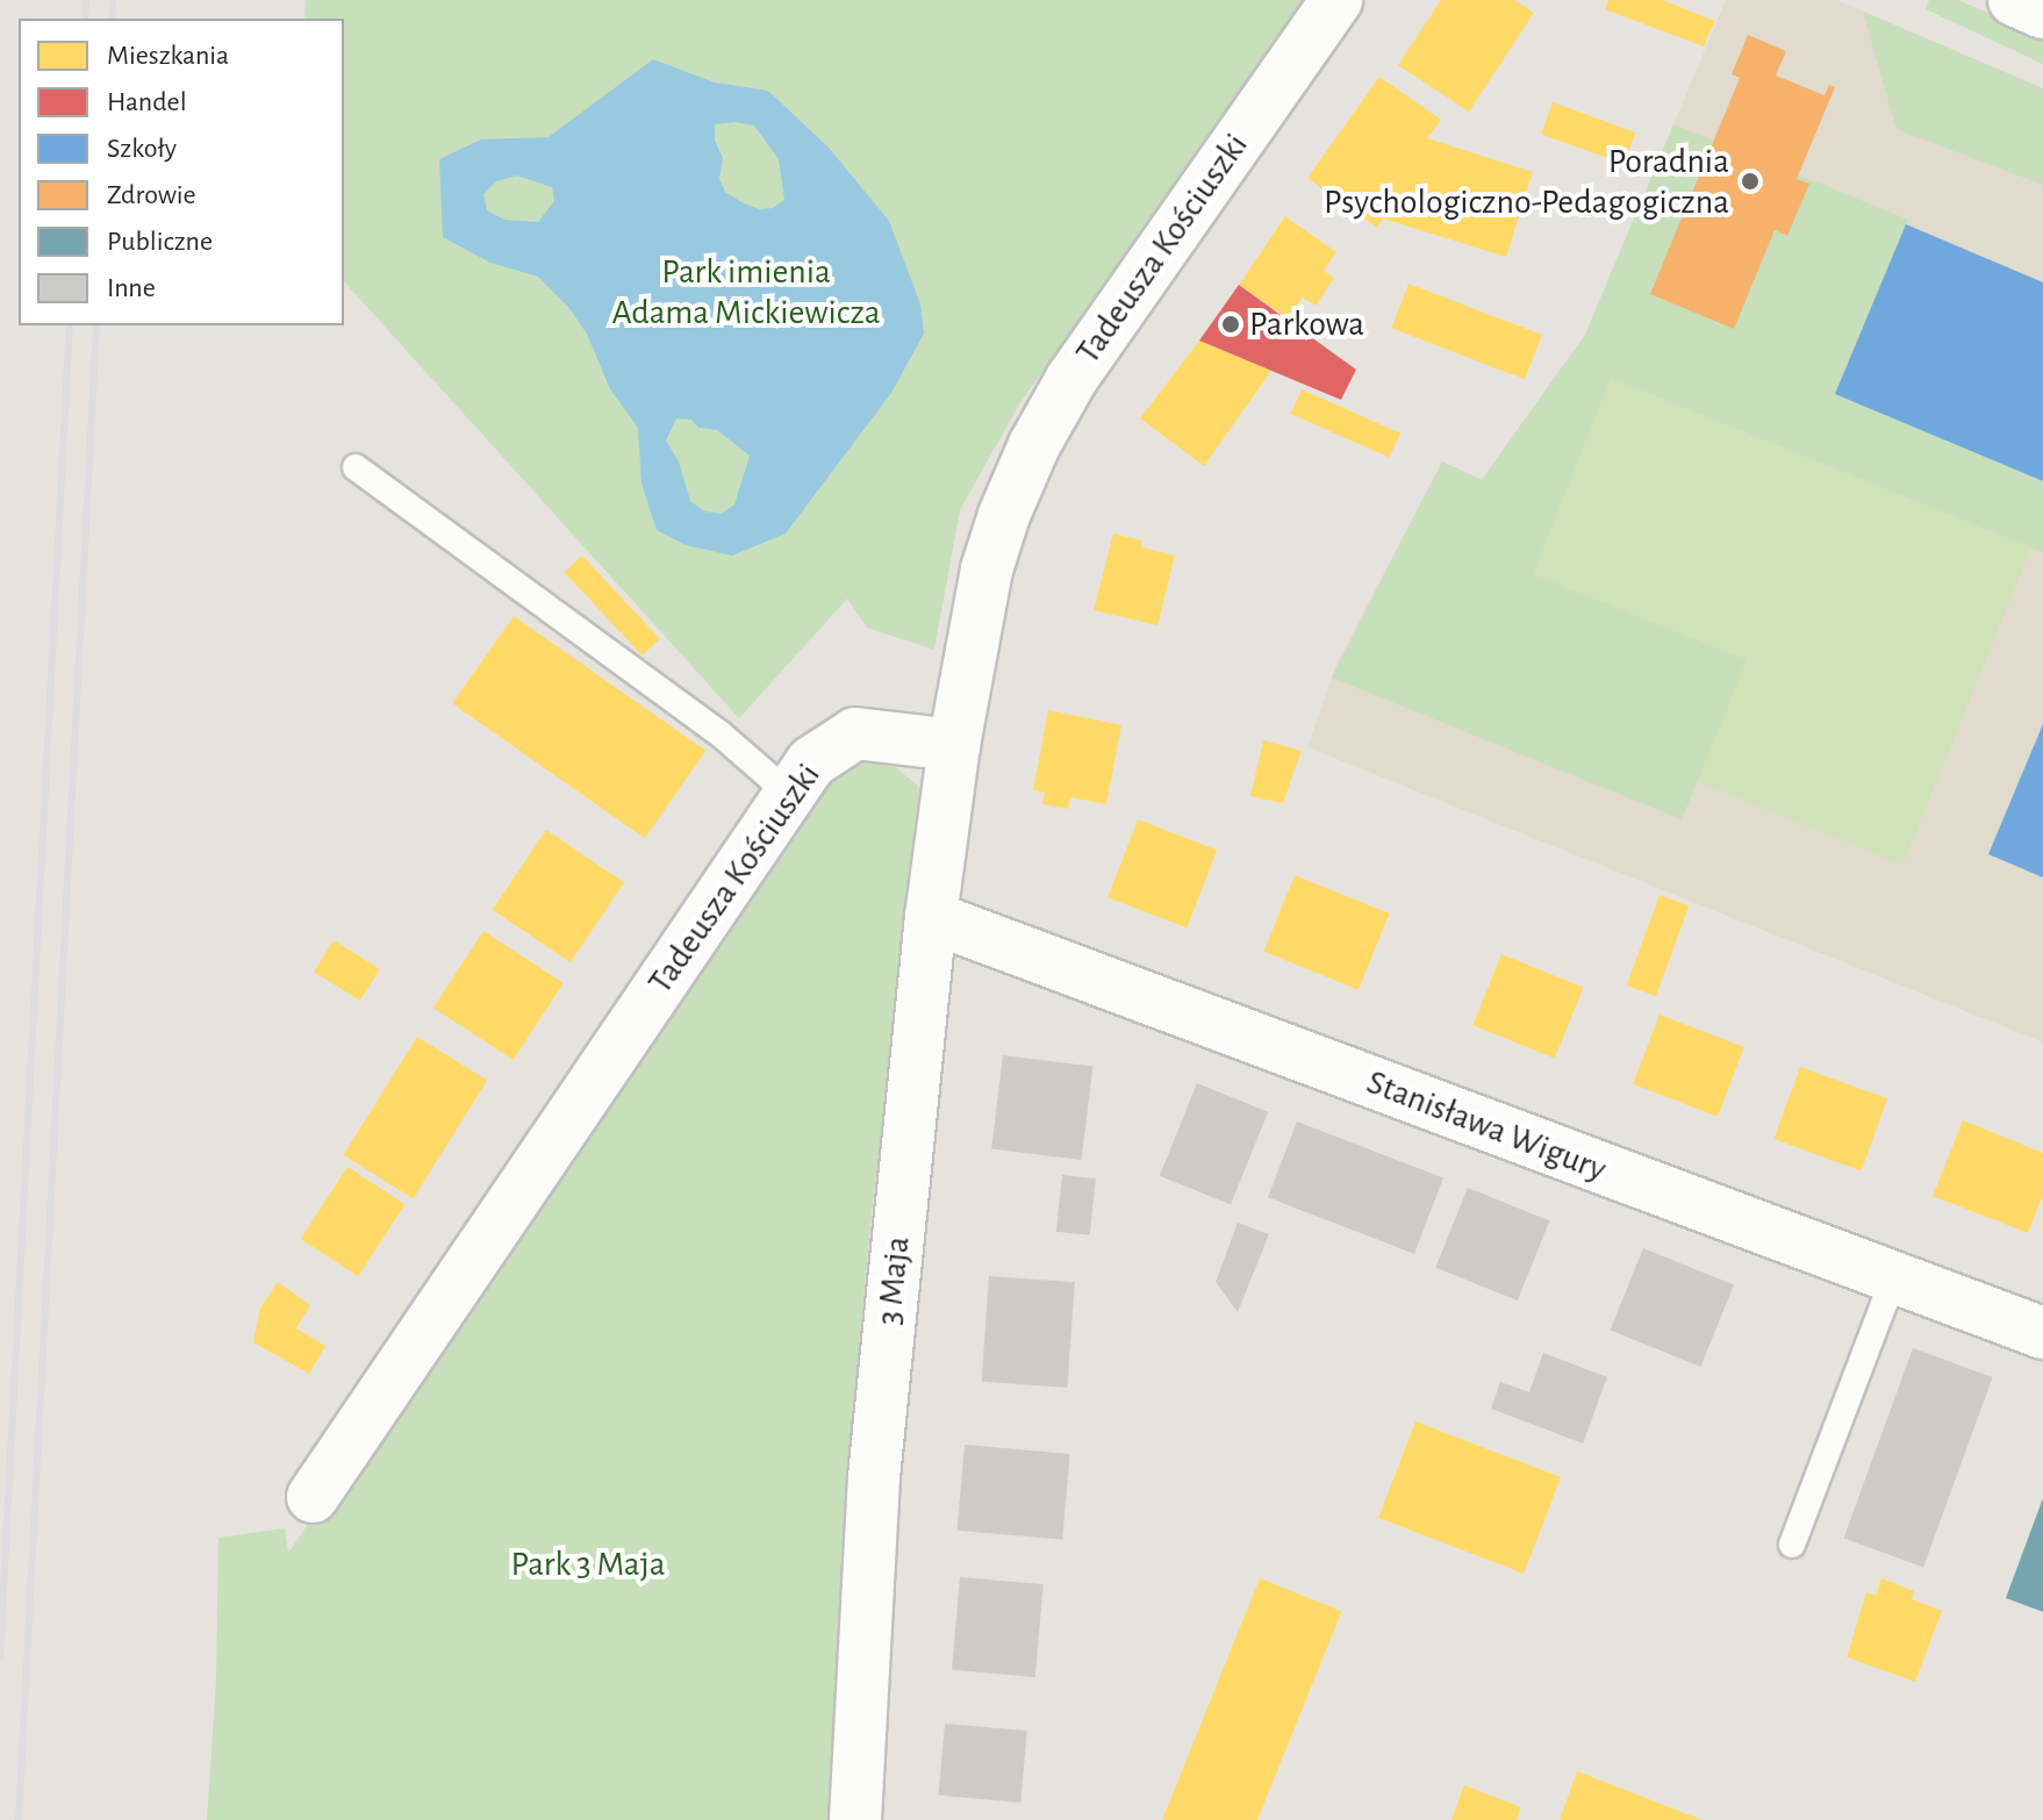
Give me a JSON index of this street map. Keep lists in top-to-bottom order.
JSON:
{
  "streets": {
    "street": ["Tadeusza Kościuszki", "Stanisława Wigury", "3 Maja"]
  },
  "crossings": [
    ["Tadeusza Kościuszki", "3 Maja"],
    ["Stanisława Wigury", "3 Maja"]
  ],
  "parks": ["Park imienia Adama Mickiewicza", "Park 3 Maja"],
  "places": ["Poradnia Psychologiczno-Pedagogiczna", "Parkowa"],
  "legend": [
    "Mieszkania",
    "Handel",
    "Szkoły",
    "Zdrowie",
    "Publiczne",
    "Inne"
  ]
}
